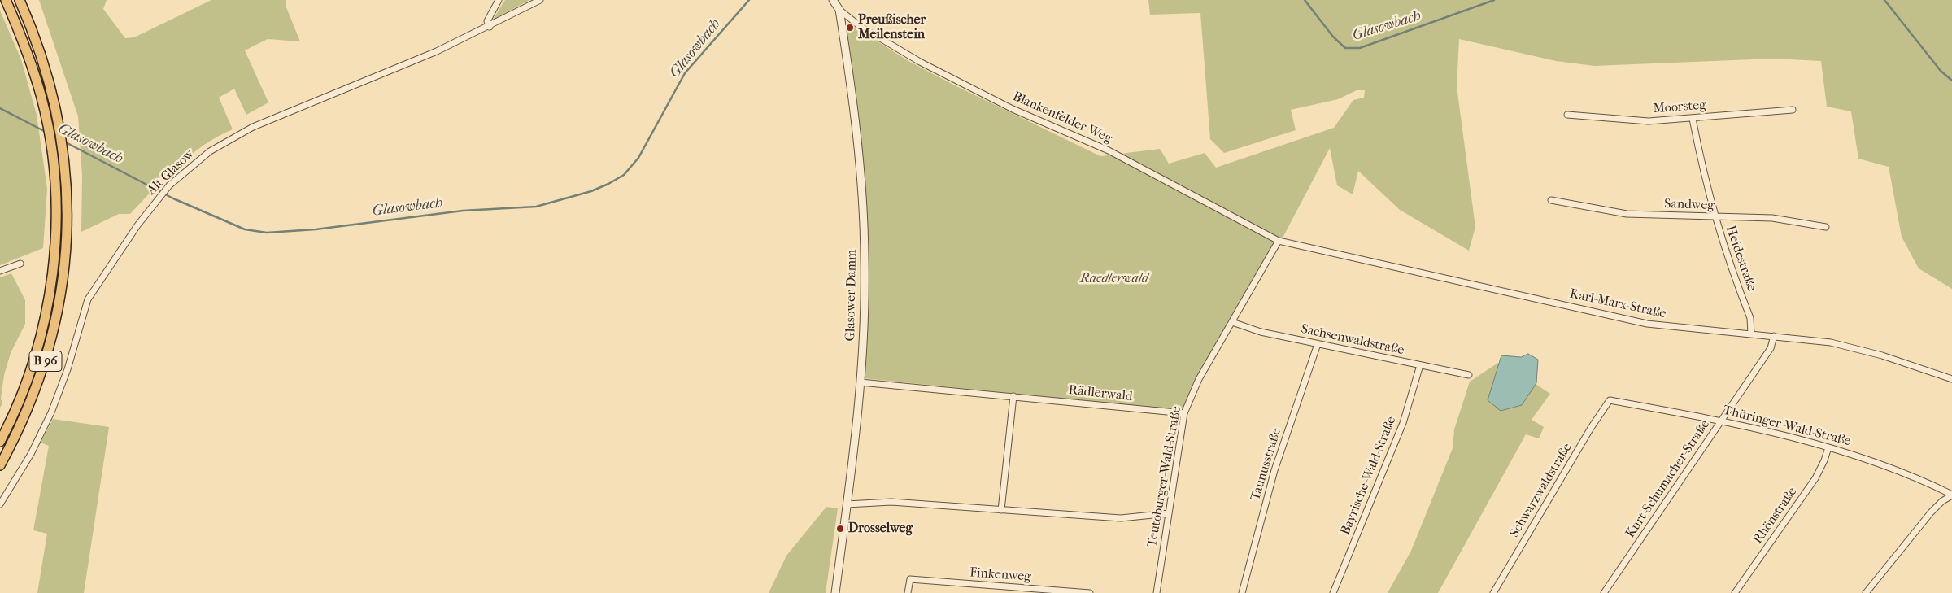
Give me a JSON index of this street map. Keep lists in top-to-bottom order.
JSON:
{
  "streets": {
    "highway": ["B 96"],
    "street": [
      "Moorsteg",
      "Blankenfelder Weg",
      "Alt Glasow",
      "Sandweg",
      "Heidestraße",
      "Glasower Damm",
      "Karl-Marx-Straße",
      "Sachsenwaldstraße",
      "Rädlerwald",
      "Thüringer-Wald-Straße",
      "Taunusstraße",
      "Bayrische-Wald-Straße",
      "Teutoburger-Wald-Straße",
      "Kurt-Schumacher-Straße",
      "Schwarzwaldstraße",
      "Rhönstraße",
      "Finkenweg"
    ]
  },
  "crossings": [
    ["Moorsteg", "Heidestraße"],
    ["Blankenfelder Weg", "Glasower Damm"],
    ["Blankenfelder Weg", "Karl-Marx-Straße"],
    ["Blankenfelder Weg", "Teutoburger-Wald-Straße"],
    ["Sandweg", "Heidestraße"],
    ["Heidestraße", "Karl-Marx-Straße"],
    ["Glasower Damm", "Rädlerwald"],
    ["Karl-Marx-Straße", "Teutoburger-Wald-Straße"],
    ["Karl-Marx-Straße", "Kurt-Schumacher-Straße"],
    ["Sachsenwaldstraße", "Taunusstraße"],
    ["Sachsenwaldstraße", "Bayrische-Wald-Straße"],
    ["Sachsenwaldstraße", "Teutoburger-Wald-Straße"],
    ["Rädlerwald", "Teutoburger-Wald-Straße"],
    ["Thüringer-Wald-Straße", "Kurt-Schumacher-Straße"],
    ["Thüringer-Wald-Straße", "Schwarzwaldstraße"],
    ["Thüringer-Wald-Straße", "Rhönstraße"]
  ],
  "water": ["Glasowbach"],
  "parks": ["Raedlerwald"],
  "places": ["Preußischer Meilenstein", "Drosselweg"]
}
